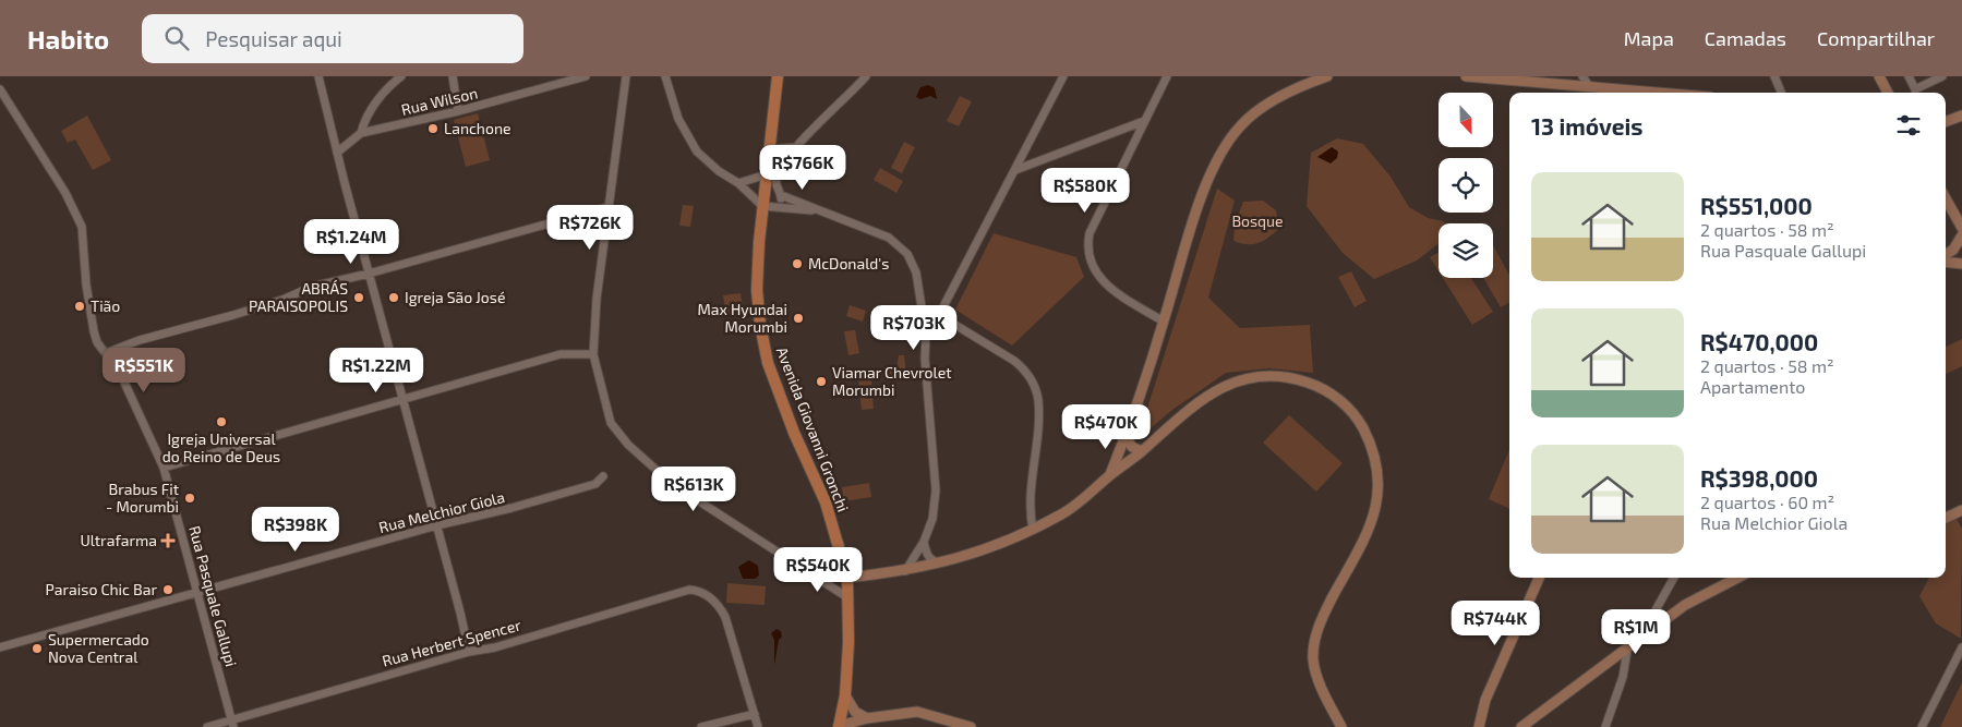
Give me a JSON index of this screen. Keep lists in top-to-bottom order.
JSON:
{
  "streets": {
    "main road": ["Avenida Giovanni Gronchi"],
    "street": [
      "Rua Wilson",
      "Rua Melchior Giola",
      "Rua Pasquale Gallupi",
      "Rua Herbert Spencer"
    ]
  },
  "crossings": [
    ["Rua Melchior Giola", "Rua Pasquale Gallupi"],
    ["Rua Pasquale Gallupi", "Rua Herbert Spencer"]
  ],
  "parks": ["Bosque"],
  "places": {
    "other": [
      "Lanchone",
      "McDonald's",
      "ABRÁS PARAISOPOLIS",
      "Igreja São José",
      "Tião",
      "Max Hyundai Morumbi",
      "Viamar Chevrolet Morumbi",
      "Igreja Universal do Reino de Deus",
      "Brabus Fit - Morumbi",
      "Paraiso Chic Bar",
      "Supermercado Nova Central"
    ],
    "health": ["Ultrafarma"]
  },
  "north": "bottom",
  "page": {
    "header": "Habito",
    "search": "Pesquisar aqui",
    "nav": ["Mapa", "Camadas", "Compartilhar"],
    "heading": "13 imóveis",
    "price": [
      "R$766K",
      "R$580K",
      "R$726K",
      "R$1.24M",
      "R$703K",
      "R$551K",
      "R$1.22M",
      "R$470K",
      "R$613K",
      "R$398K",
      "R$540K",
      "R$744K",
      "R$1M"
    ],
    "list": [
      {
        "name": "R$551,000",
        "note": "2 quartos · 58 m² · Rua Pasquale Gallupi"
      },
      {
        "name": "R$470,000",
        "note": "2 quartos · 58 m² · Apartamento"
      },
      {
        "name": "R$398,000",
        "note": "2 quartos · 60 m² · Rua Melchior Giola"
      }
    ]
  }
}
